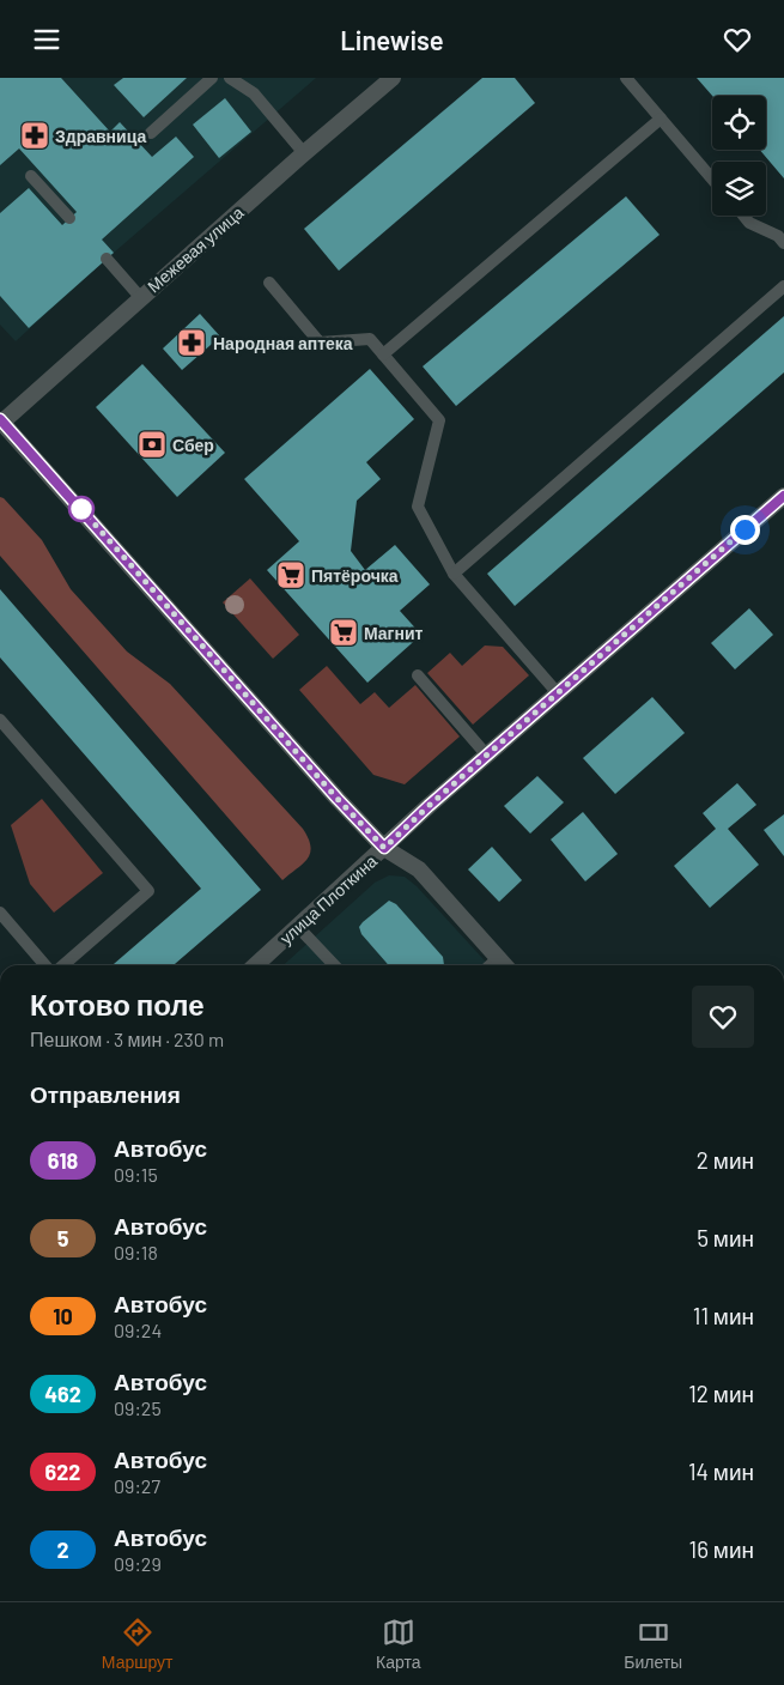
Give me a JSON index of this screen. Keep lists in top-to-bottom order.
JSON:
{
  "streets": {
    "street": ["Межевая улица", "улица Плоткина"]
  },
  "places": {
    "pharmacy": ["Здравница", "Народная аптека"],
    "bank": ["Сбер"],
    "supermarket": ["Пятёрочка", "Магнит"]
  },
  "lines": ["bus line 618"],
  "page": {
    "header": "Linewise",
    "heading": [
      ["Котово поле", "Пешком · 3 мин · 230 m"],
      "Отправления"
    ],
    "list": [
      {
        "mark": "618",
        "name": "Автобус",
        "note": "09:15",
        "value": "2 мин"
      },
      {
        "mark": "5",
        "name": "Автобус",
        "note": "09:18",
        "value": "5 мин"
      },
      {
        "mark": "10",
        "name": "Автобус",
        "note": "09:24",
        "value": "11 мин"
      },
      {
        "mark": "462",
        "name": "Автобус",
        "note": "09:25",
        "value": "12 мин"
      },
      {
        "mark": "622",
        "name": "Автобус",
        "note": "09:27",
        "value": "14 мин"
      },
      {
        "mark": "2",
        "name": "Автобус",
        "note": "09:29",
        "value": "16 мин"
      }
    ],
    "tabs": ["Маршрут", "Карта", "Билеты"]
  }
}
